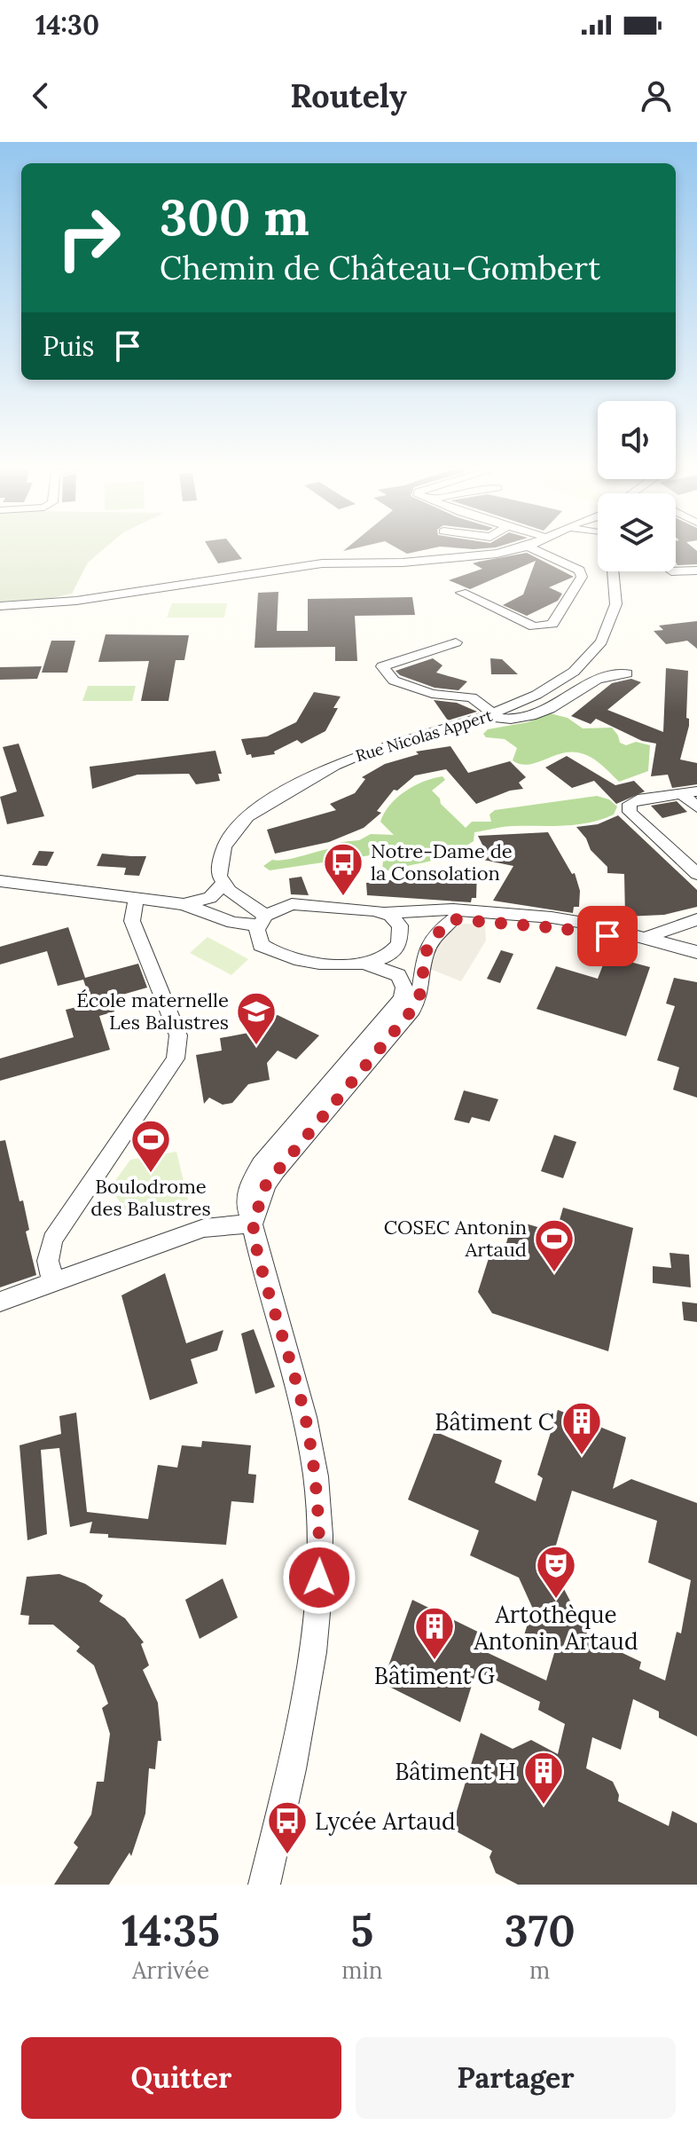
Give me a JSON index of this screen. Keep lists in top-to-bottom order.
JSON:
{
  "streets": {
    "street": ["Rue Nicolas Appert"]
  },
  "places": {
    "bus stop": ["Notre-Dame de la Consolation", "Lycée Artaud"],
    "school or university": ["École maternelle Les Balustres"],
    "sports": ["Boulodrome des Balustres", "COSEC Antonin Artaud"],
    "building": ["Bâtiment C", "Bâtiment G", "Bâtiment H"],
    "theatre": ["Artothèque Antonin Artaud"]
  },
  "page": {
    "status": "14:30",
    "header": "Routely",
    "turn": ["300 m", "Chemin de Château-Gombert"],
    "then": "Puis",
    "eta": [
      "14:35",
      "Arrivée",
      "5",
      "min",
      "370",
      "m"
    ],
    "buttons": ["Quitter", "Partager"]
  }
}
